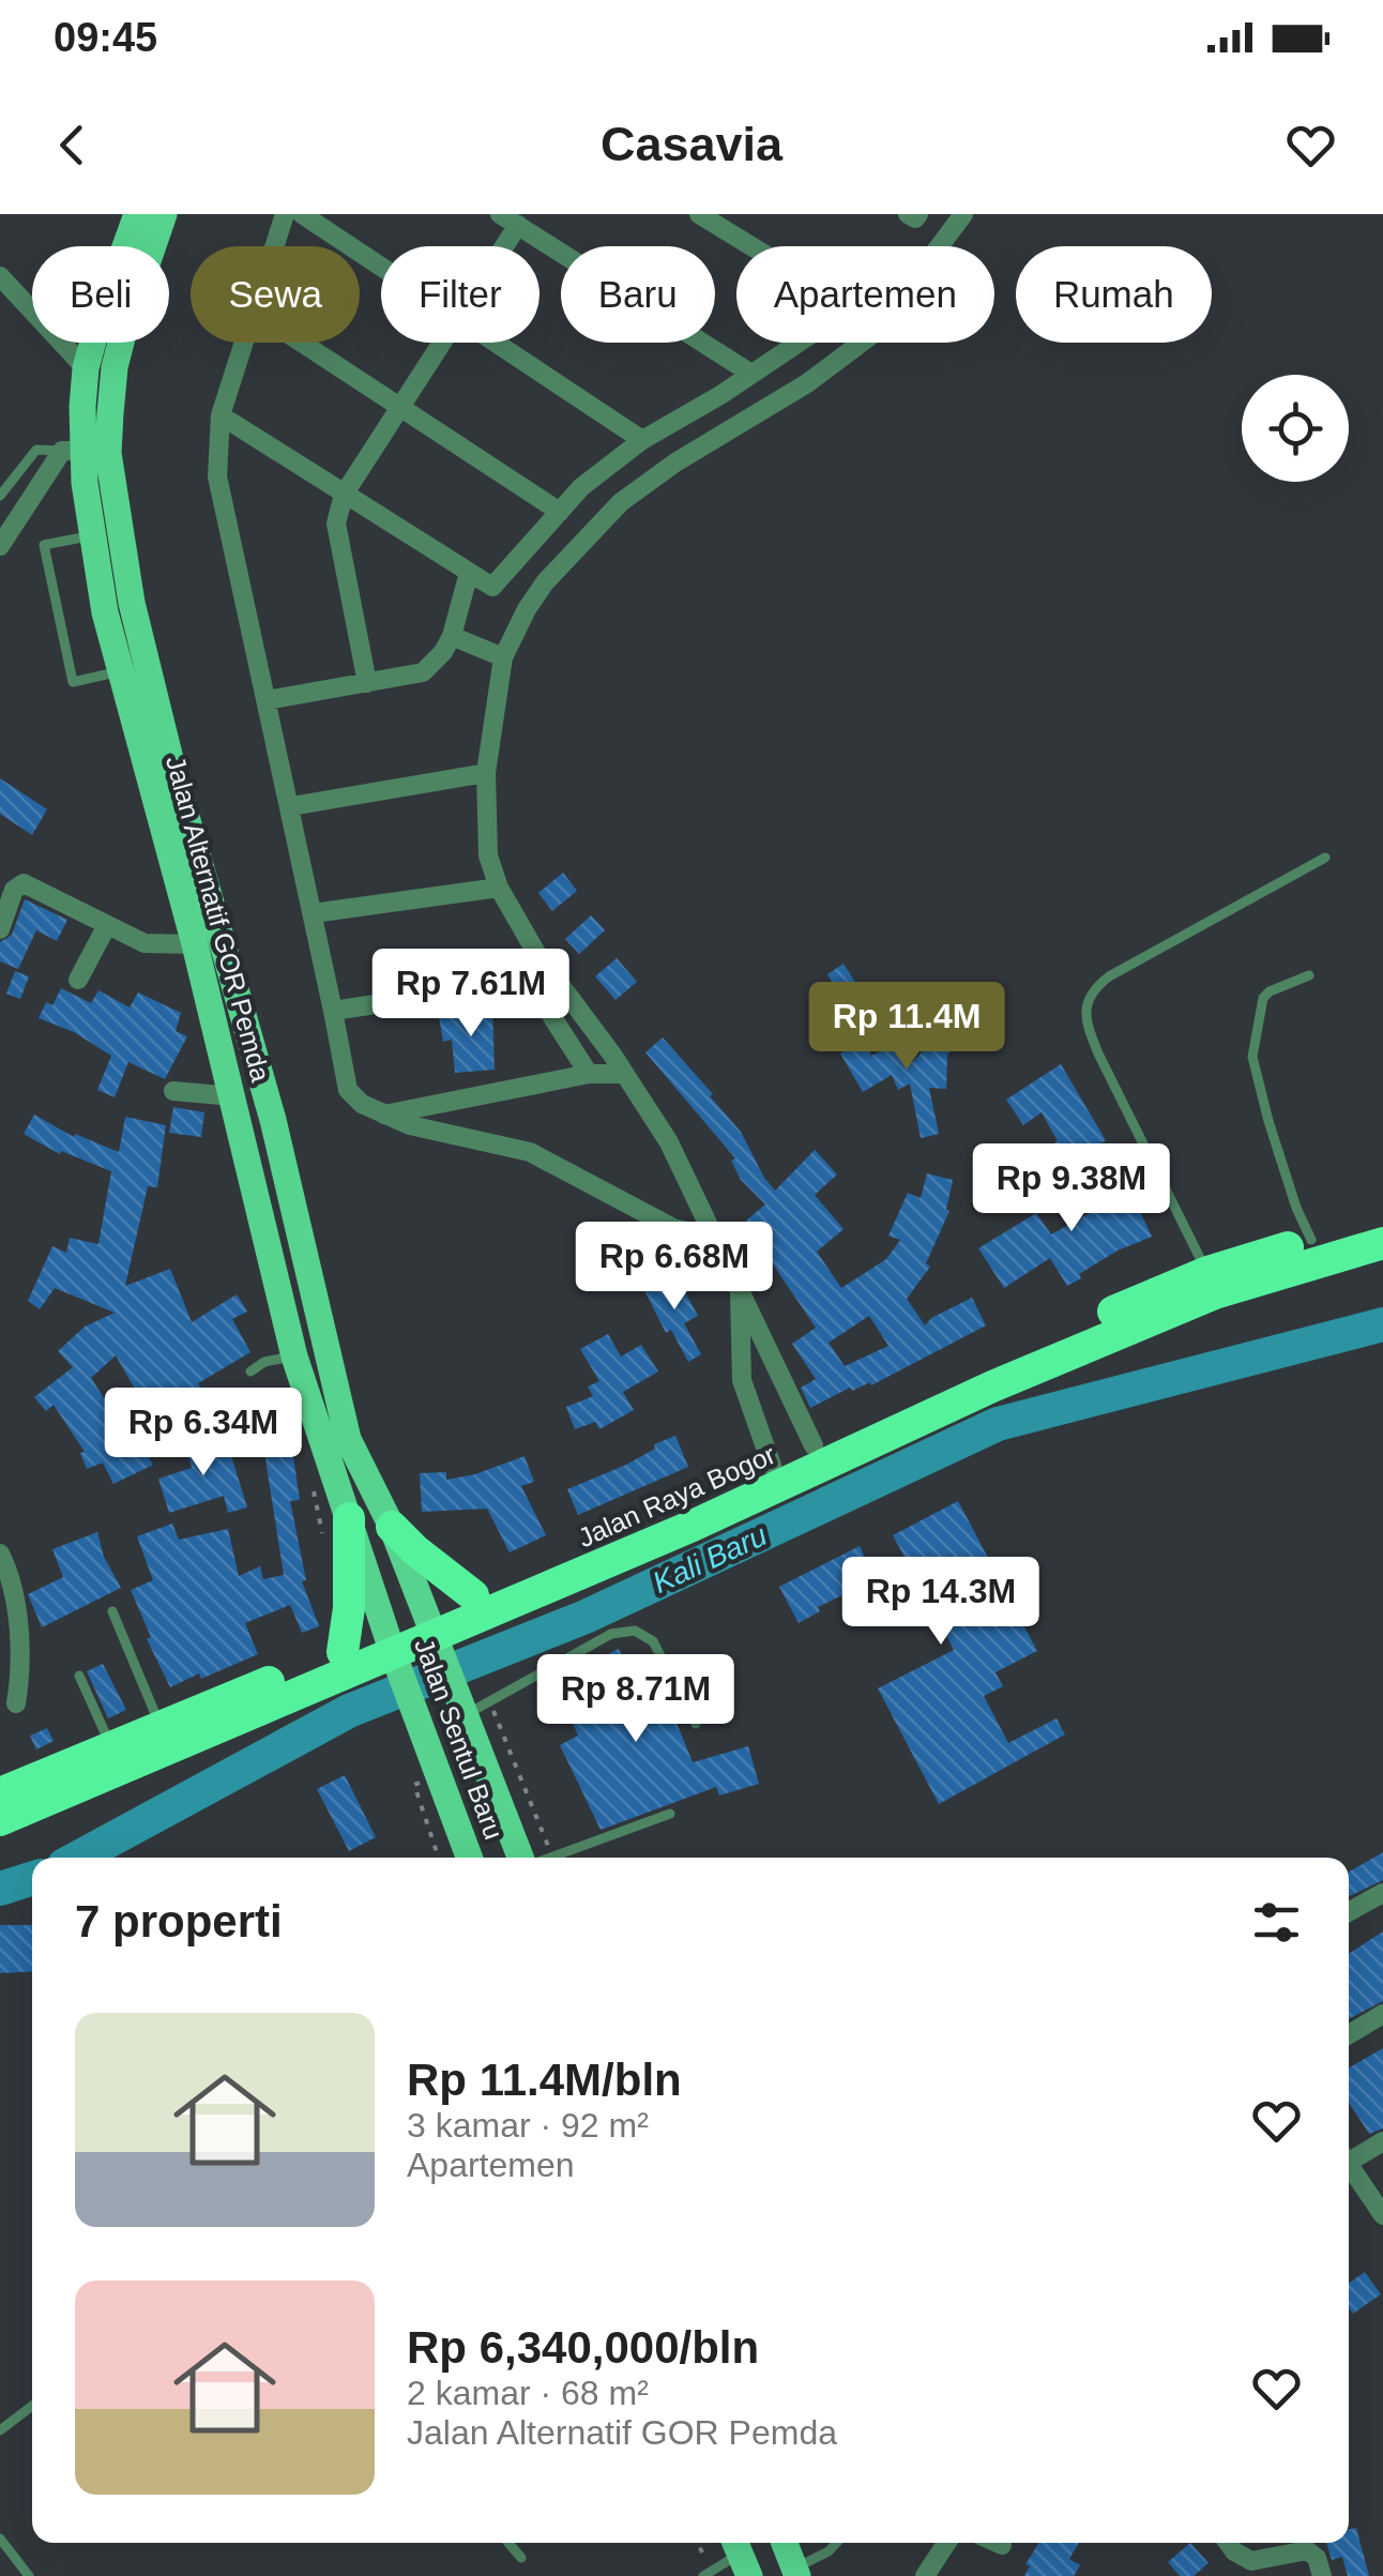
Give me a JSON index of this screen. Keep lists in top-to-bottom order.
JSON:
{
  "streets": {
    "highway": ["Jalan Raya Bogor"],
    "main road": ["Jalan Alternatif GOR Pemda", "Jalan Sentul Baru"]
  },
  "crossings": [
    ["Jalan Alternatif GOR Pemda", "Jalan Raya Bogor"],
    ["Jalan Alternatif GOR Pemda", "Jalan Sentul Baru"],
    ["Jalan Raya Bogor", "Jalan Sentul Baru"]
  ],
  "water": ["Kali Baru"],
  "page": {
    "status": "09:45",
    "header": "Casavia",
    "chip": [
      "Beli",
      "Sewa",
      "Filter",
      "Baru",
      "Apartemen",
      "Rumah"
    ],
    "price": [
      "Rp 7.61M",
      "Rp 11.4M",
      "Rp 9.38M",
      "Rp 6.68M",
      "Rp 6.34M",
      "Rp 14.3M",
      "Rp 8.71M"
    ],
    "heading": "7 properti",
    "list": [
      {
        "name": "Rp 11.4M/bln",
        "note": "3 kamar · 92 m² · Apartemen"
      },
      {
        "name": "Rp 6,340,000/bln",
        "note": "2 kamar · 68 m² · Jalan Alternatif GOR Pemda"
      }
    ]
  }
}
